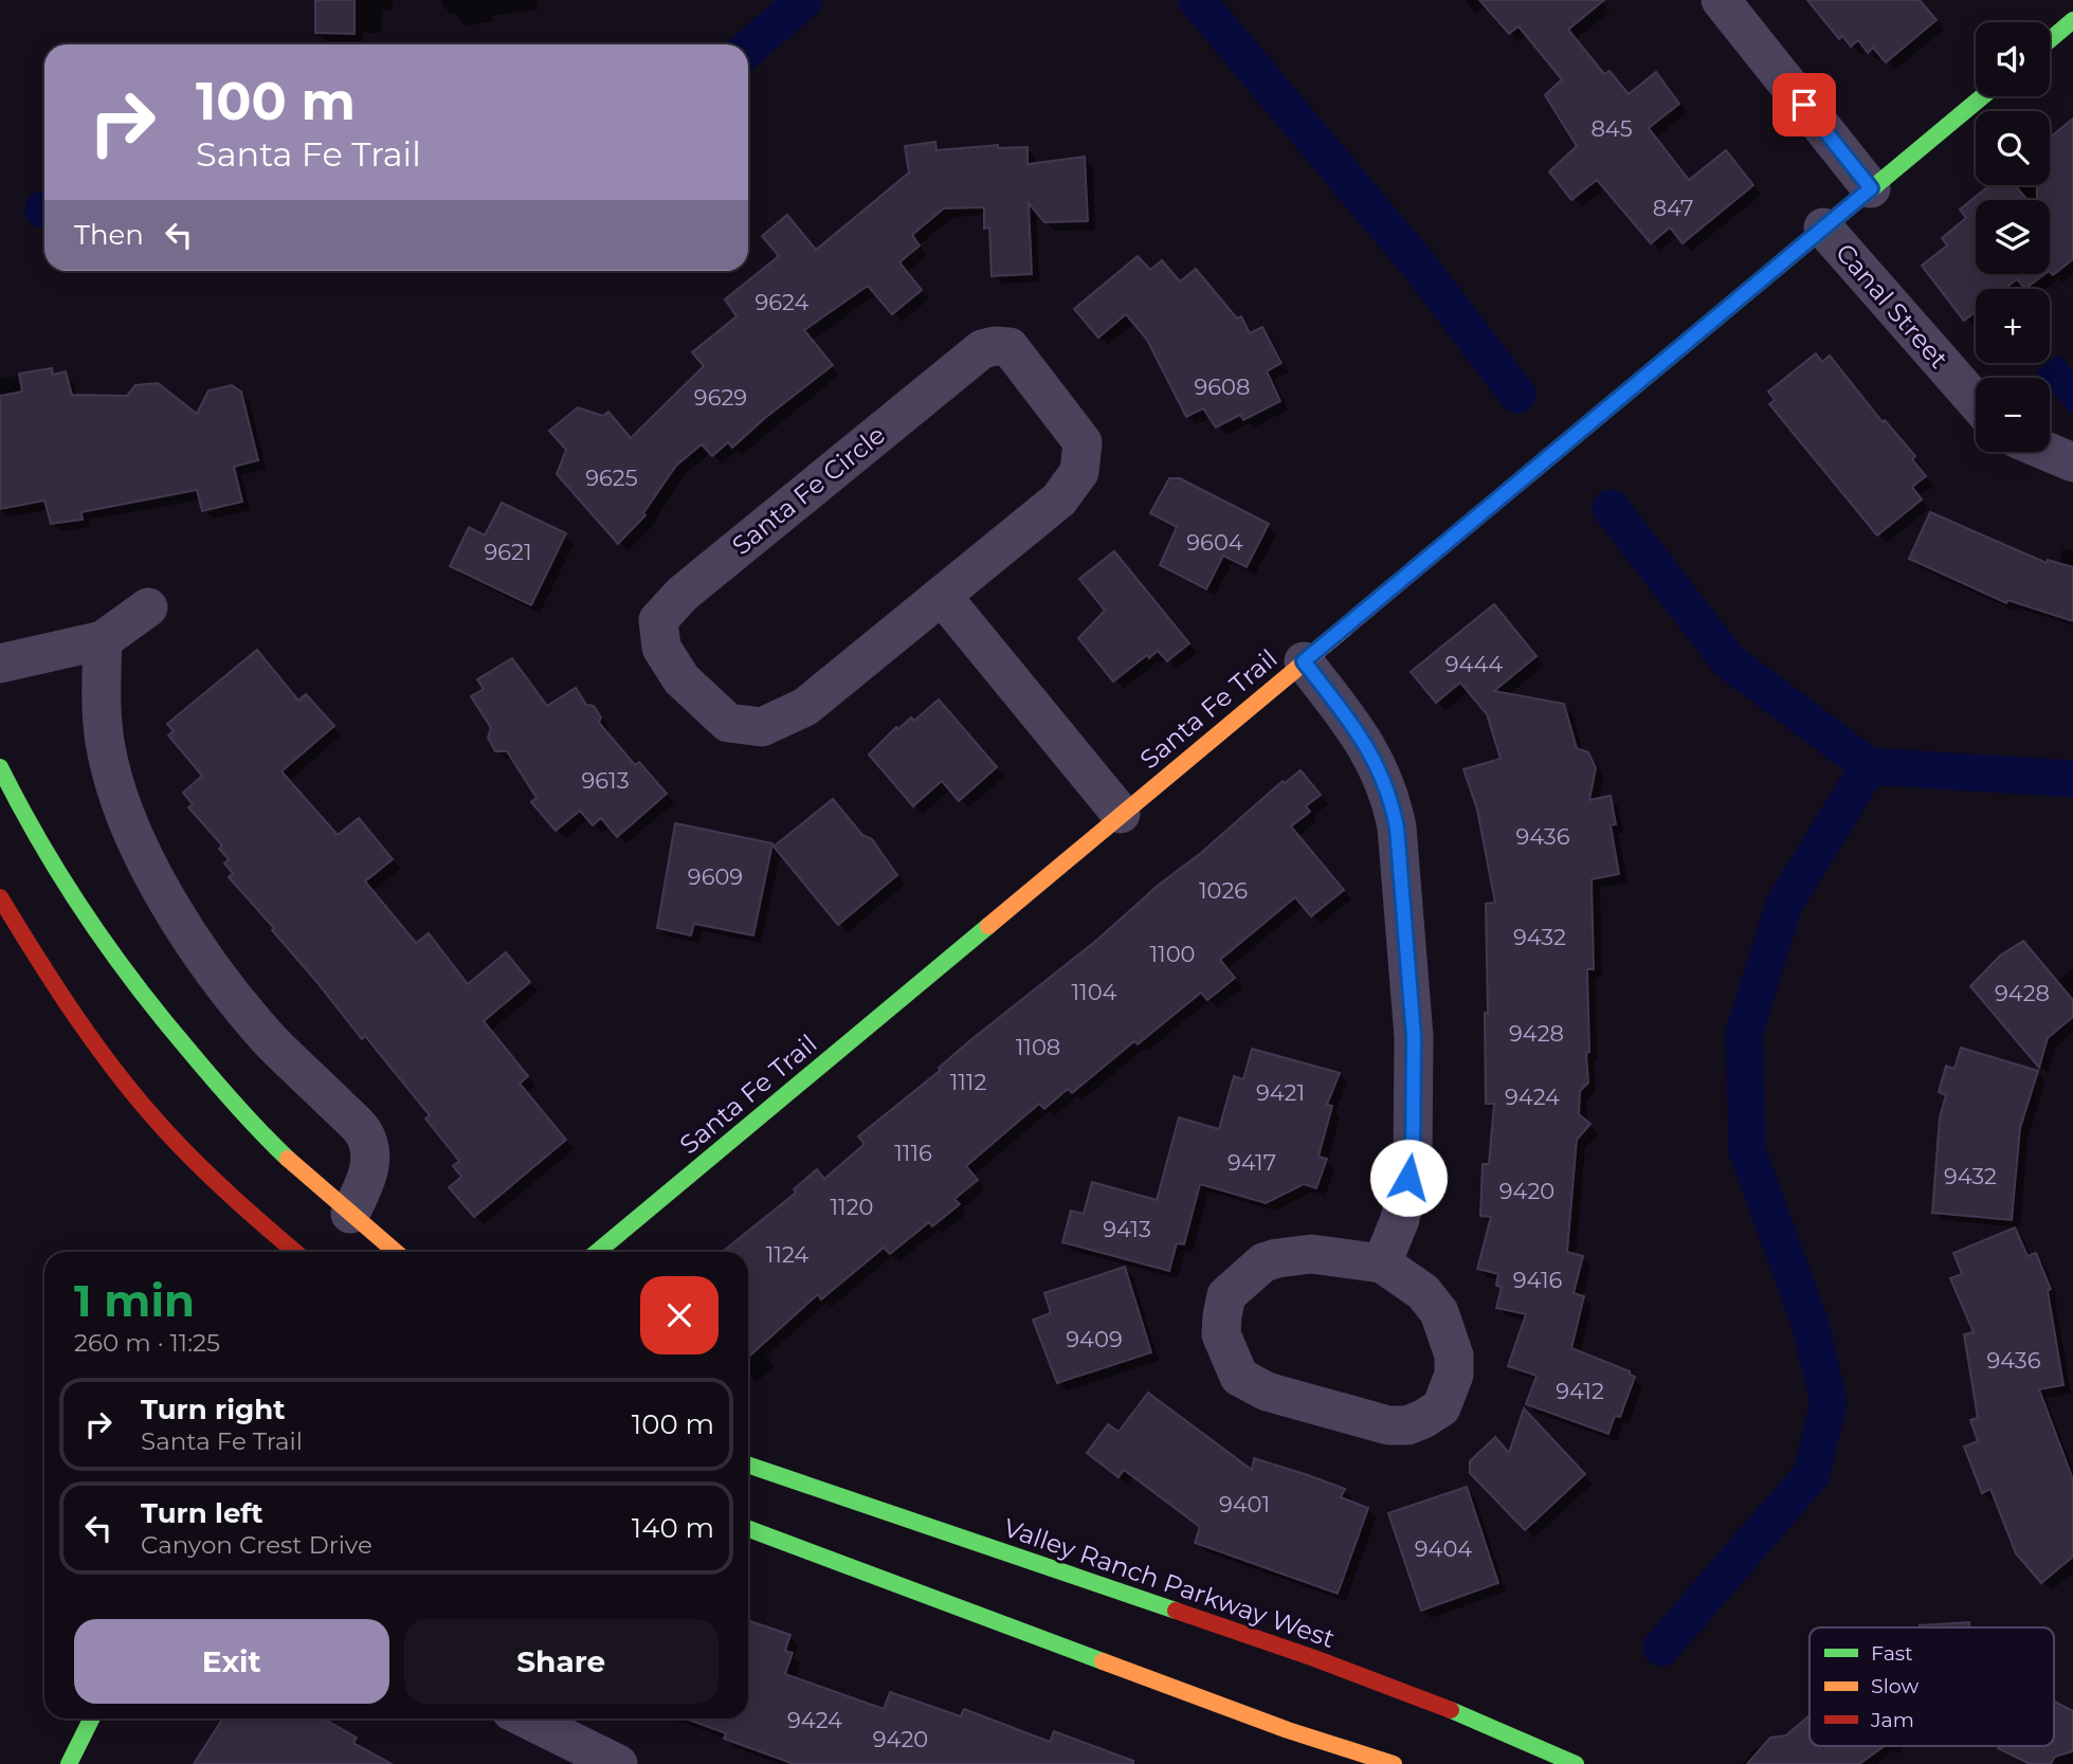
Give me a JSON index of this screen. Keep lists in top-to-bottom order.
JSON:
{
  "streets": {
    "main road": ["Santa Fe Trail", "Valley Ranch Parkway West"],
    "street": ["Canal Street", "Santa Fe Circle"]
  },
  "crossings": [
    ["Canal Street", "Santa Fe Trail"]
  ],
  "house_numbers": [
    "845",
    "847",
    "9624",
    "9608",
    "9629",
    "9625",
    "9604",
    "9621",
    "9444",
    "9613",
    "9436",
    "9609",
    "1026",
    "9432",
    "1100",
    "1104",
    "9428",
    "9428",
    "1108",
    "1112",
    "9421",
    "9424",
    "1116",
    "9417",
    "9432",
    "9420",
    "1120",
    "9413",
    "1124",
    "9416",
    "9409",
    "9436",
    "9412",
    "9401",
    "9404",
    "9424",
    "9420"
  ],
  "legend": ["Fast", "Slow", "Jam"],
  "page": {
    "map_buttons": ["+", "−"],
    "turn": ["100 m", "Santa Fe Trail"],
    "then": "Then",
    "heading": ["1 min", "260 m · 11:25"],
    "list": [
      {
        "name": "Turn right",
        "note": "Santa Fe Trail",
        "value": "100 m"
      },
      {
        "name": "Turn left",
        "note": "Canyon Crest Drive",
        "value": "140 m"
      }
    ],
    "buttons": ["Exit", "Share"]
  }
}
